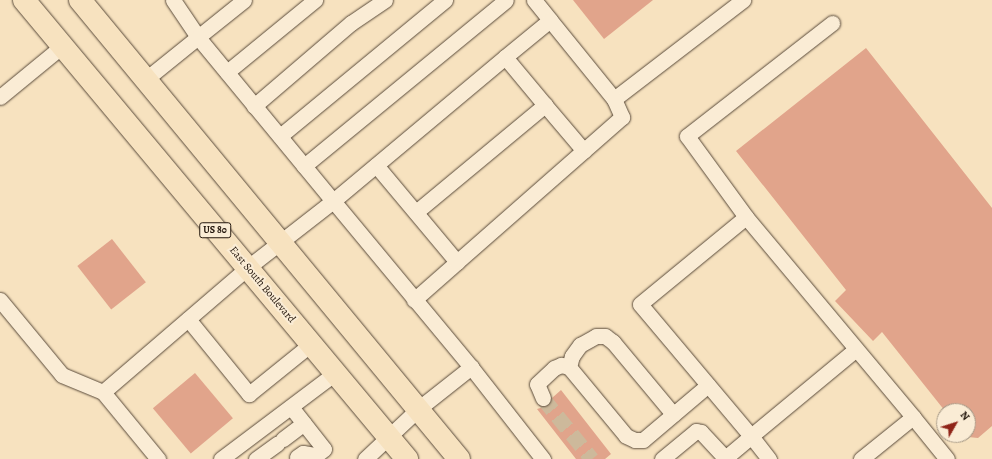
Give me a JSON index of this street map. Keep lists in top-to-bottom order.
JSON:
{
  "streets": {
    "highway": ["US 80", "East South Boulevard"]
  },
  "north": "top right"
}
